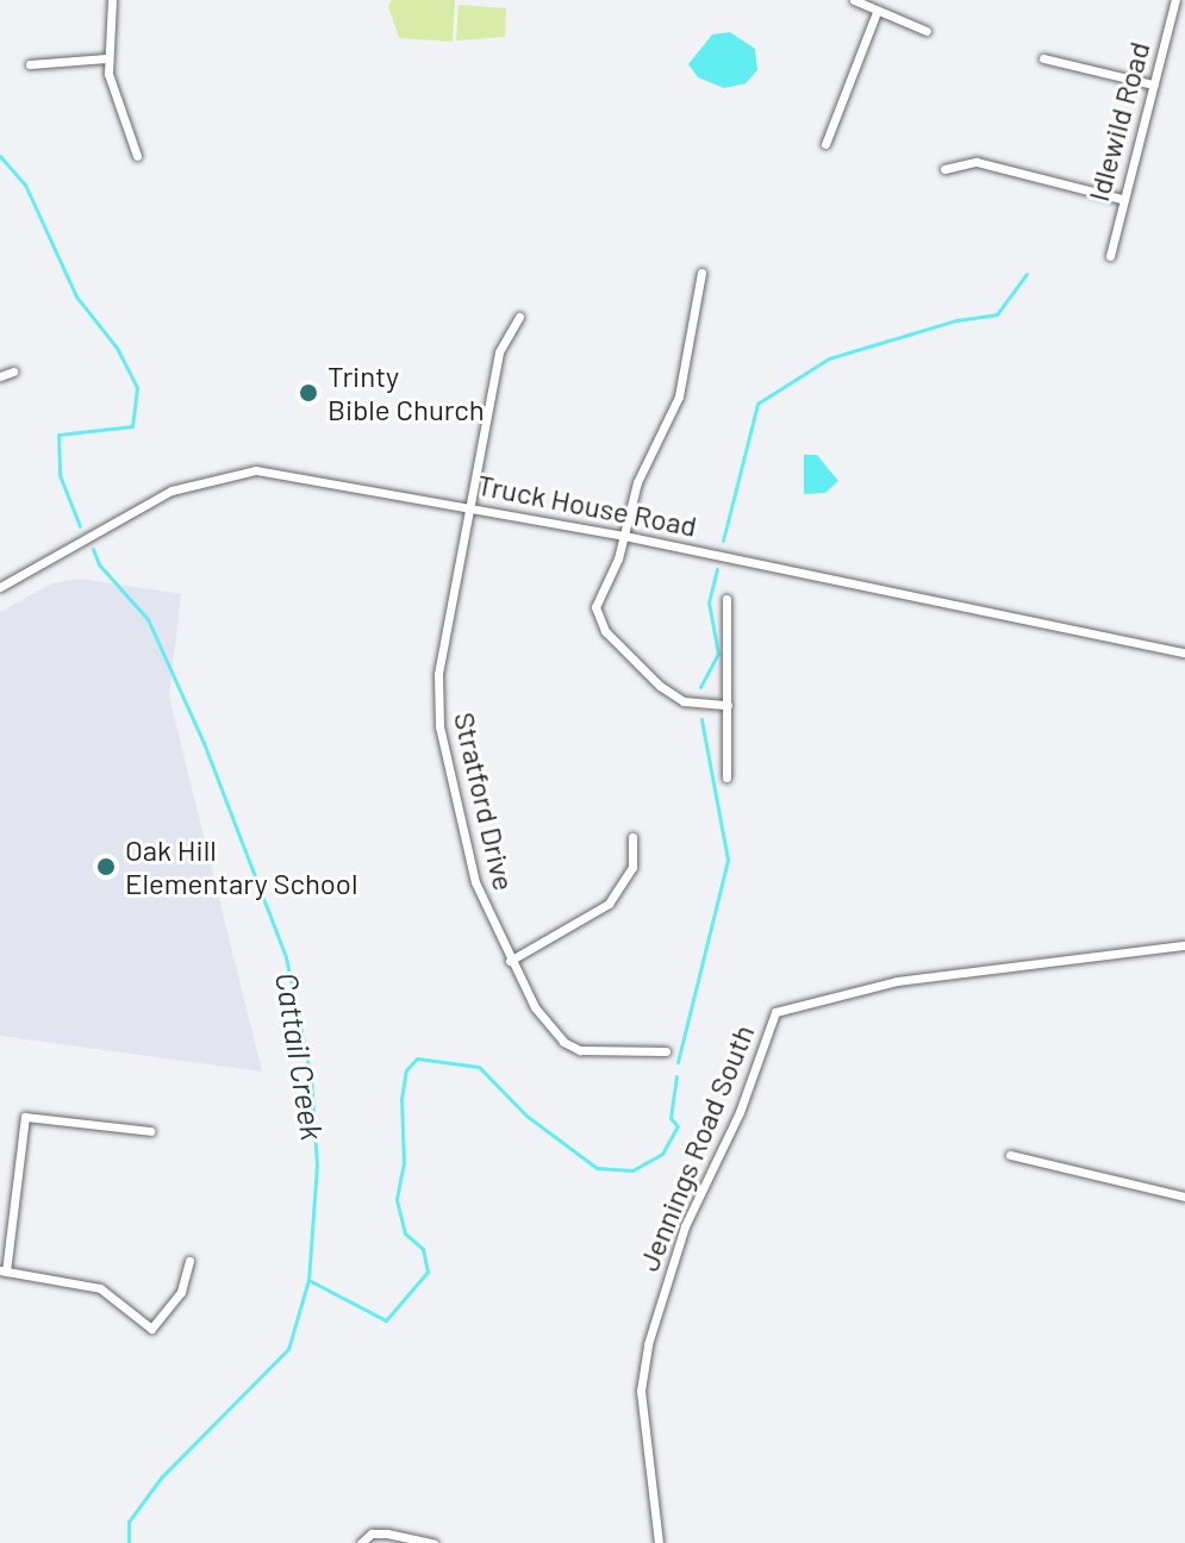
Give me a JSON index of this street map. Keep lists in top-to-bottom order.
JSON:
{
  "streets": {
    "street": [
      "Idlewild Road",
      "Truck House Road",
      "Stratford Drive",
      "Jennings Road South"
    ]
  },
  "crossings": [
    ["Truck House Road", "Stratford Drive"]
  ],
  "water": ["Cattail Creek"],
  "places": ["Trinty Bible Church", "Oak Hill Elementary School"]
}
